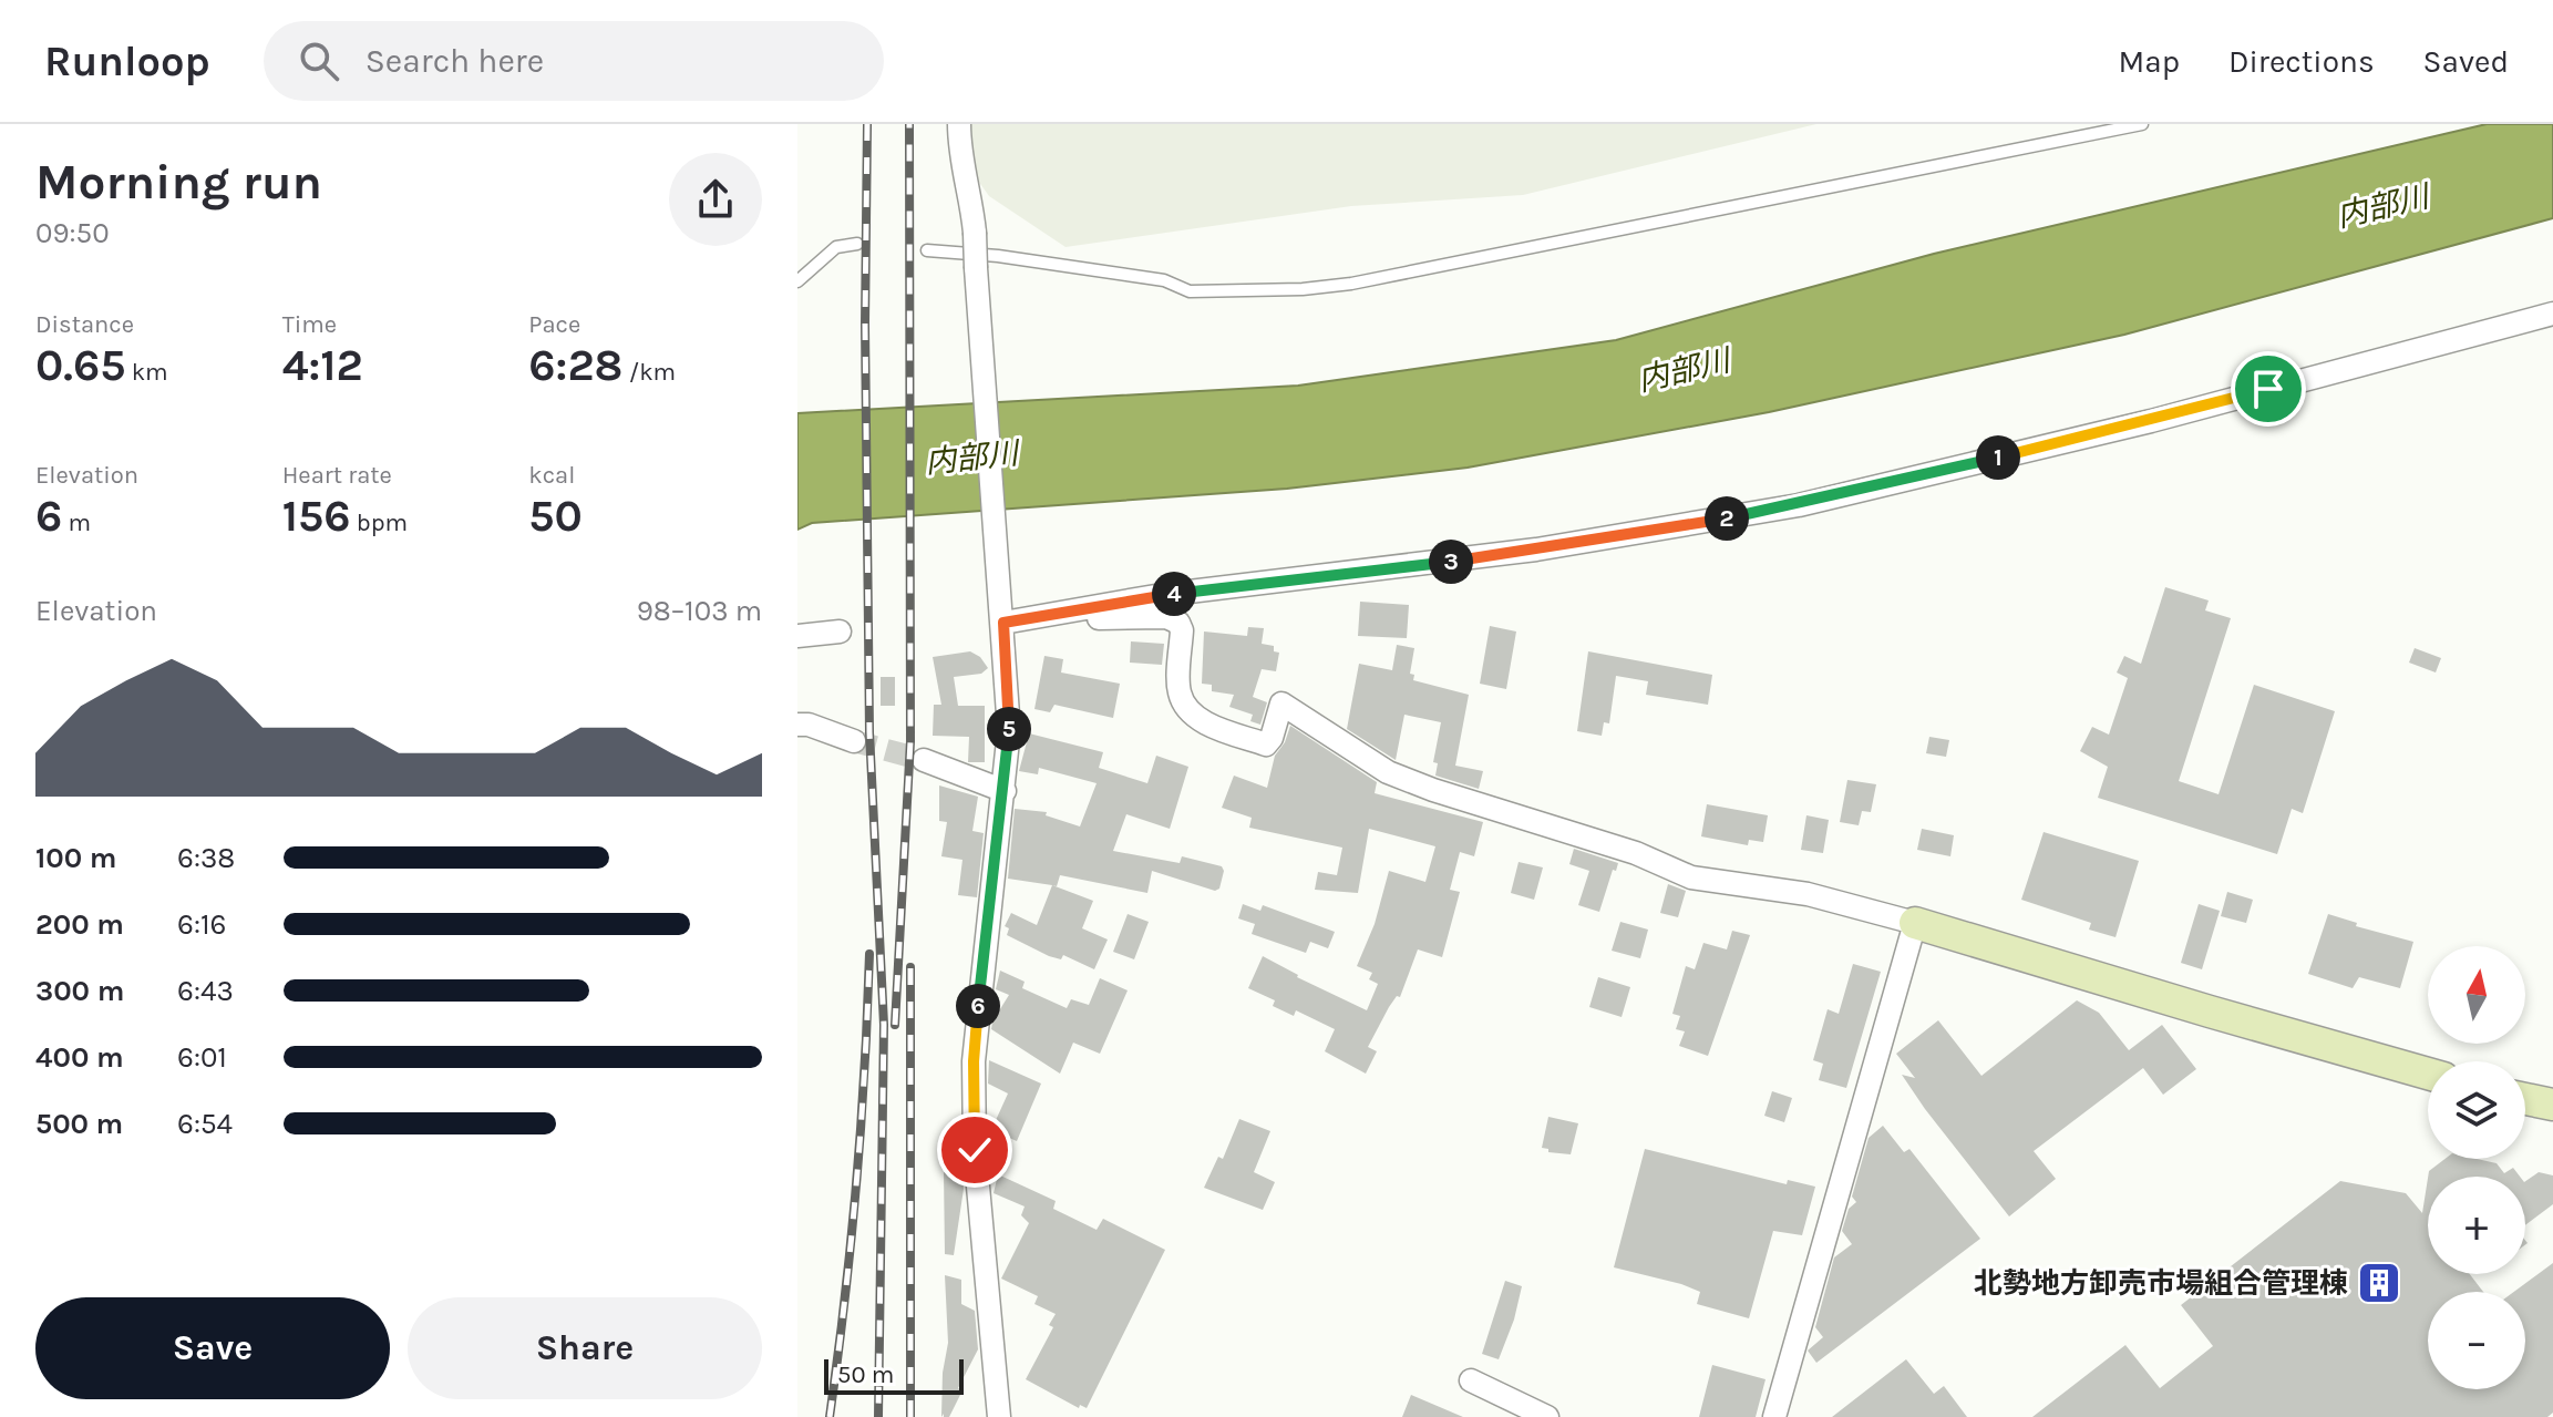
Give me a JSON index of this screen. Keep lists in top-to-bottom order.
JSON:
{
  "water": ["内部川"],
  "places": {
    "building": ["北勢地方卸売市場組合管理棟"]
  },
  "scale_bar": "50 m",
  "north": "top",
  "page": {
    "header": "Runloop",
    "search": "Search here",
    "nav": ["Map", "Directions", "Saved"],
    "heading": ["Morning run", "09:50"],
    "stats": [
      ["Distance", "0.65 km"],
      ["Time", "4:12"],
      ["Pace", "6:28 /km"],
      ["Elevation", "6 m"],
      ["Heart rate", "156 bpm"],
      ["kcal", "50"]
    ],
    "pins": [
      "1",
      "2",
      "3",
      "4",
      "5",
      "6"
    ],
    "chart": ["Elevation", "98–103 m"],
    "list": [
      {
        "name": "100 m",
        "note": "6:38"
      },
      {
        "name": "200 m",
        "note": "6:16"
      },
      {
        "name": "300 m",
        "note": "6:43"
      },
      {
        "name": "400 m",
        "note": "6:01"
      },
      {
        "name": "500 m",
        "note": "6:54"
      }
    ],
    "map_buttons": ["+", "−"],
    "buttons": ["Save", "Share"],
    "scale": "50 m"
  }
}
